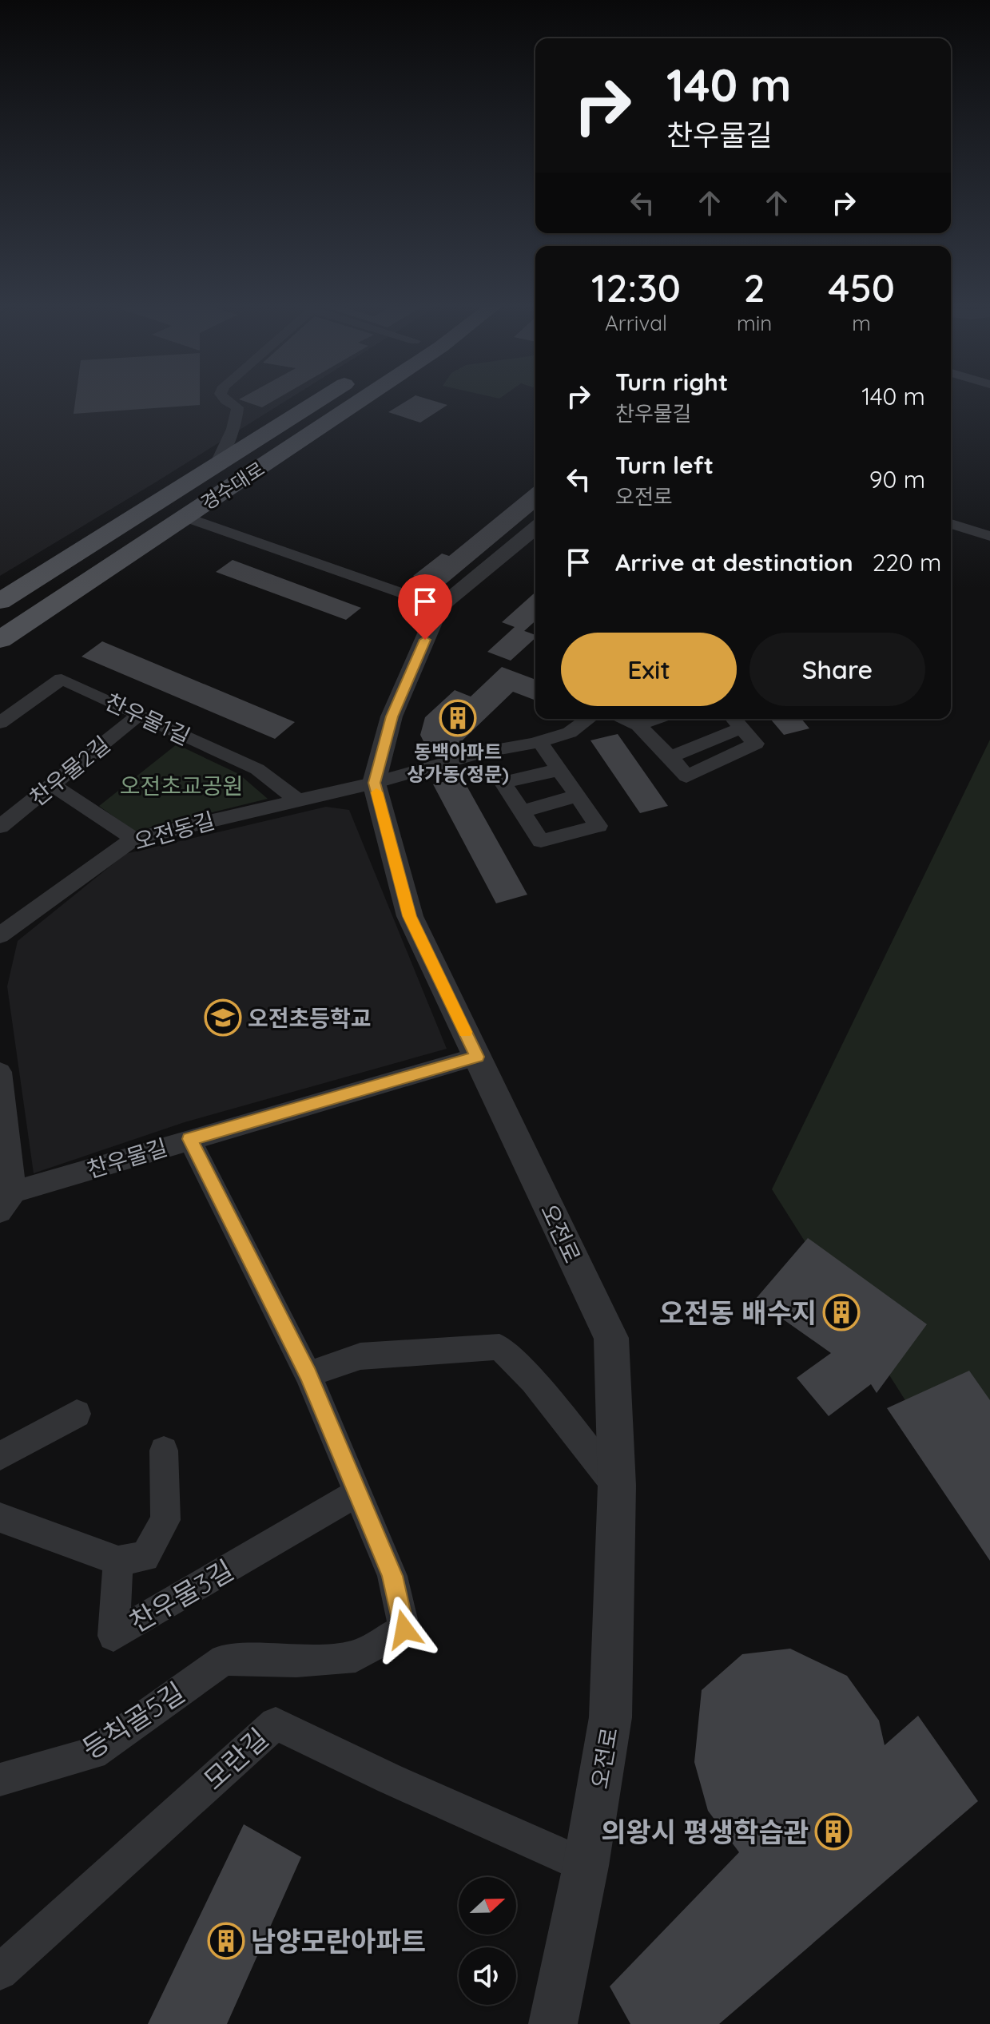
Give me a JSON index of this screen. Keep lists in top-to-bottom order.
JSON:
{
  "streets": {
    "main road": ["경수대로"],
    "street": [
      "찬우물1길",
      "찬우물2길",
      "오전동길",
      "찬우물길",
      "오전로",
      "찬우물3길",
      "등칙골5길",
      "모란길"
    ]
  },
  "crossings": [
    ["찬우물1길", "찬우물2길"],
    ["찬우물1길", "오전동길"],
    ["오전동길", "오전로"],
    ["찬우물길", "오전로"],
    ["오전로", "모란길"],
    ["찬우물3길", "등칙골5길"]
  ],
  "parks": ["오전초교공원"],
  "places": {
    "building": [
      "동백아파트 상가동(정문)",
      "오전동 배수지",
      "의왕시 평생학습관",
      "남양모란아파트"
    ],
    "school or university": ["오전초등학교"]
  },
  "north": "right",
  "page": {
    "turn": ["140 m", "찬우물길"],
    "eta": [
      "12:30",
      "Arrival",
      "2",
      "min",
      "450",
      "m"
    ],
    "list": [
      {
        "name": "Turn right",
        "note": "찬우물길",
        "value": "140 m"
      },
      {
        "name": "Turn left",
        "note": "오전로",
        "value": "90 m"
      },
      {
        "name": "Arrive at destination",
        "value": "220 m"
      }
    ],
    "buttons": ["Exit", "Share"]
  }
}
